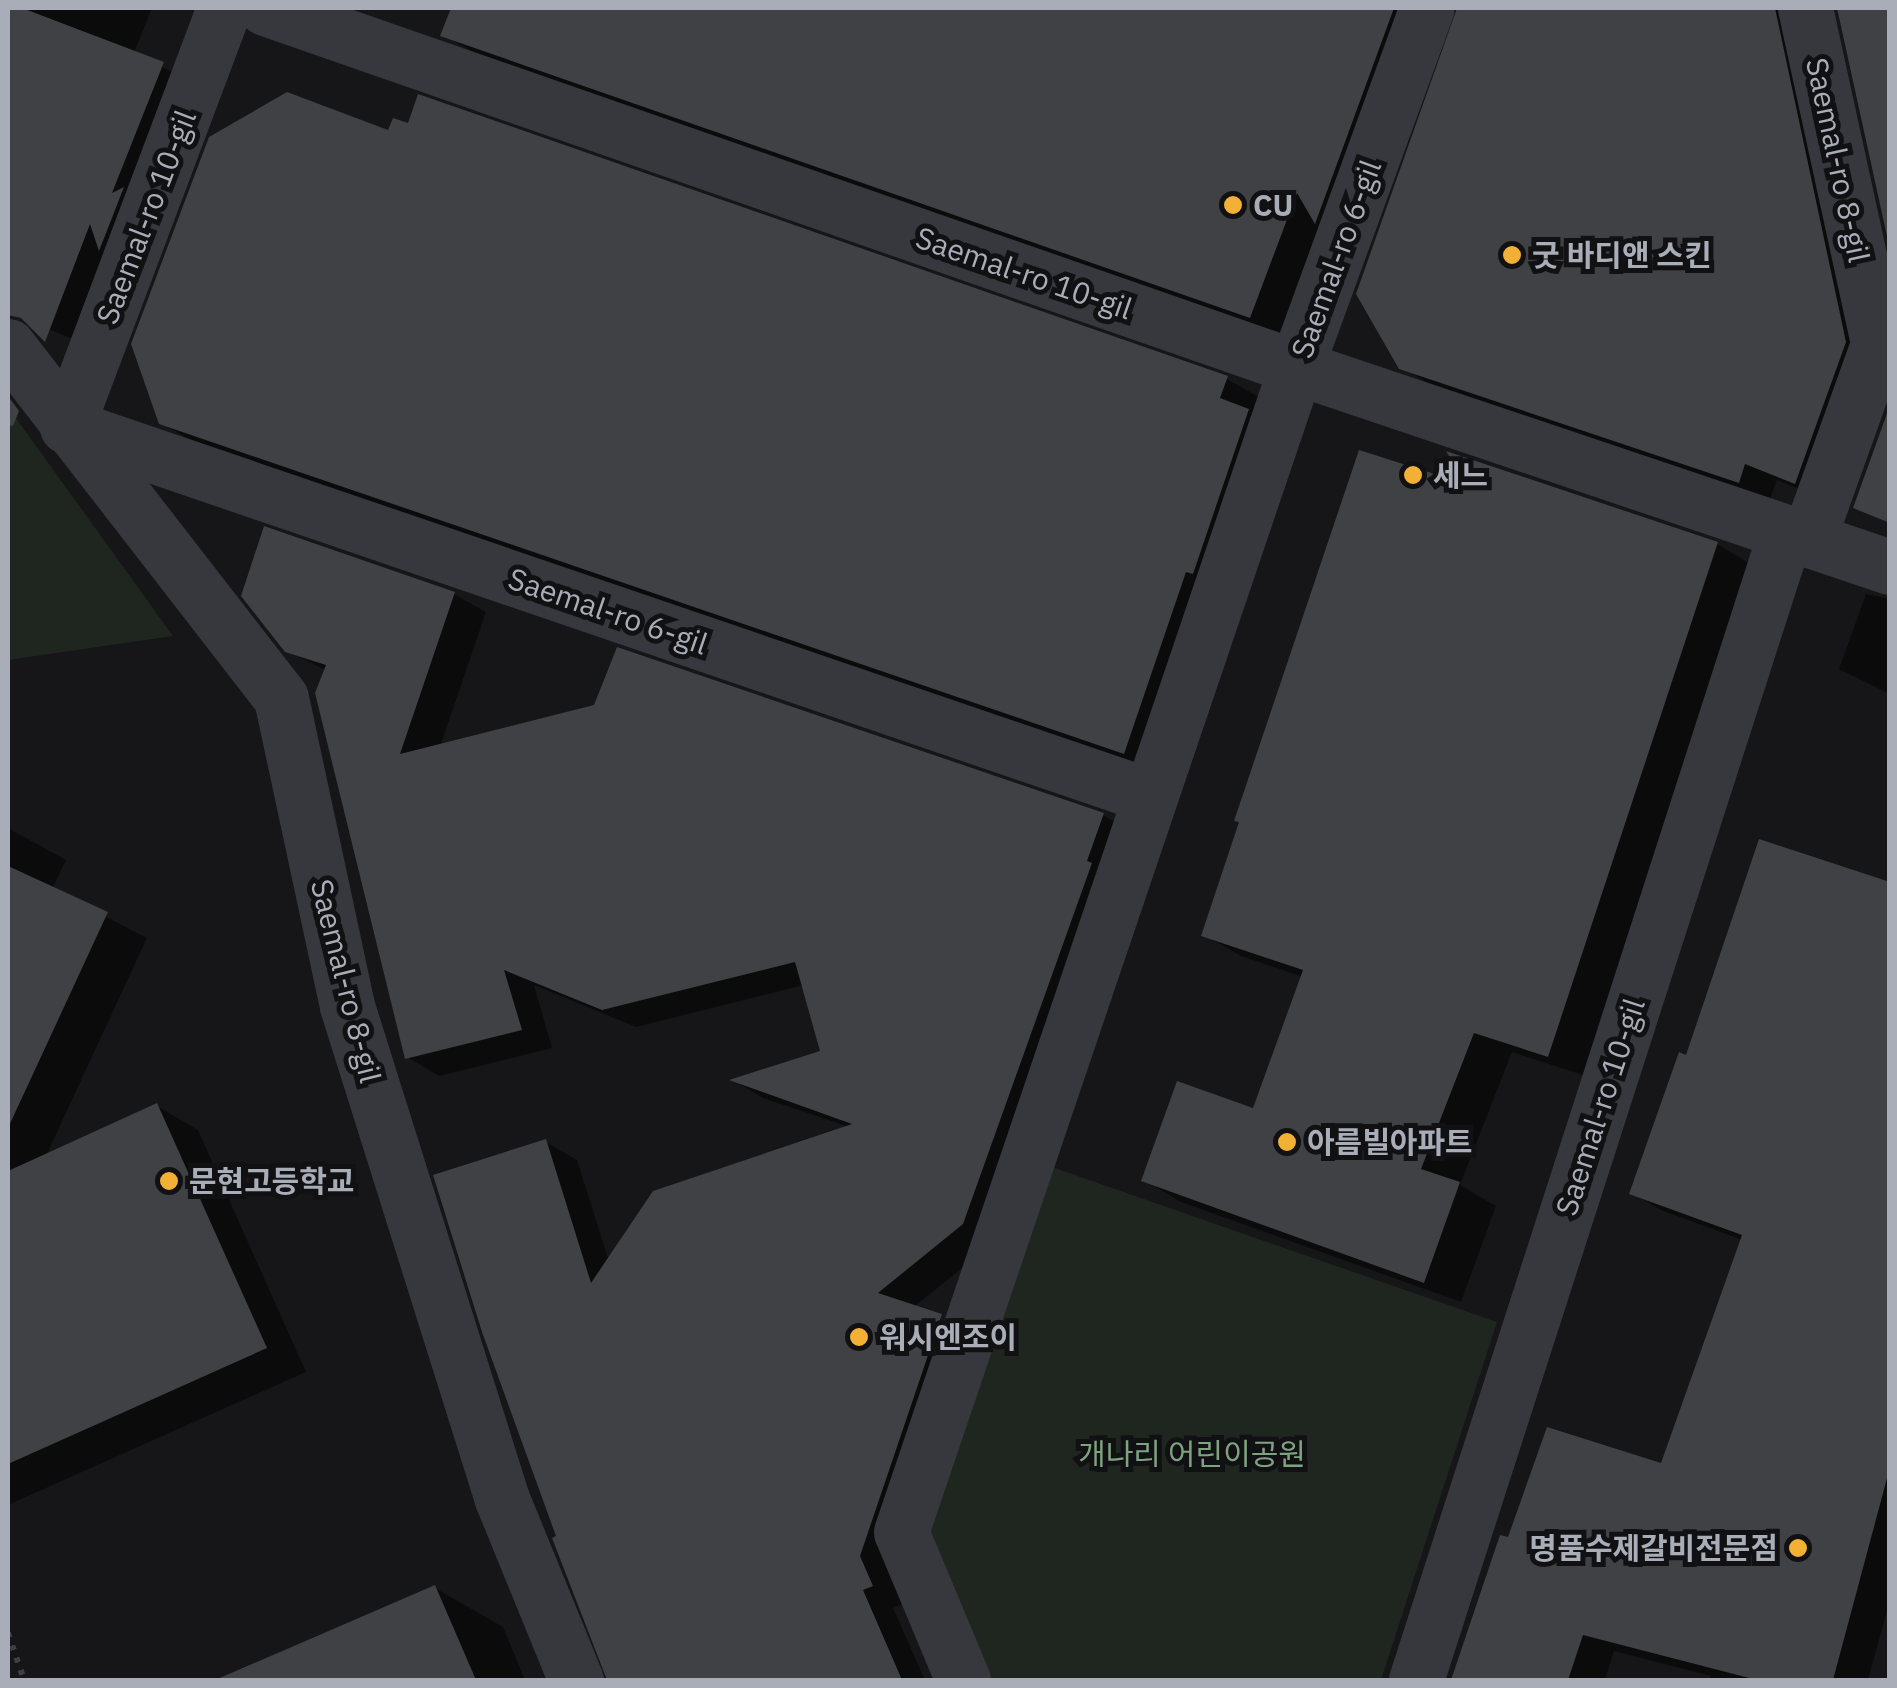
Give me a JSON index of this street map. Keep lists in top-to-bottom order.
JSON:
{
  "streets": {
    "street": ["Saemal-ro 8-gil", "Saemal-ro 10-gil", "Saemal-ro 6-gil"]
  },
  "crossings": [
    ["Saemal-ro 8-gil", "Saemal-ro 10-gil"],
    ["Saemal-ro 8-gil", "Saemal-ro 6-gil"],
    ["Saemal-ro 10-gil", "Saemal-ro 6-gil"]
  ],
  "parks": ["개나리 어린이공원"],
  "places": [
    "CU",
    "굿 바디앤 스킨",
    "세느",
    "아름빌아파트",
    "문현고등학교",
    "워시엔조이",
    "명품수제갈비전문점"
  ]
}
